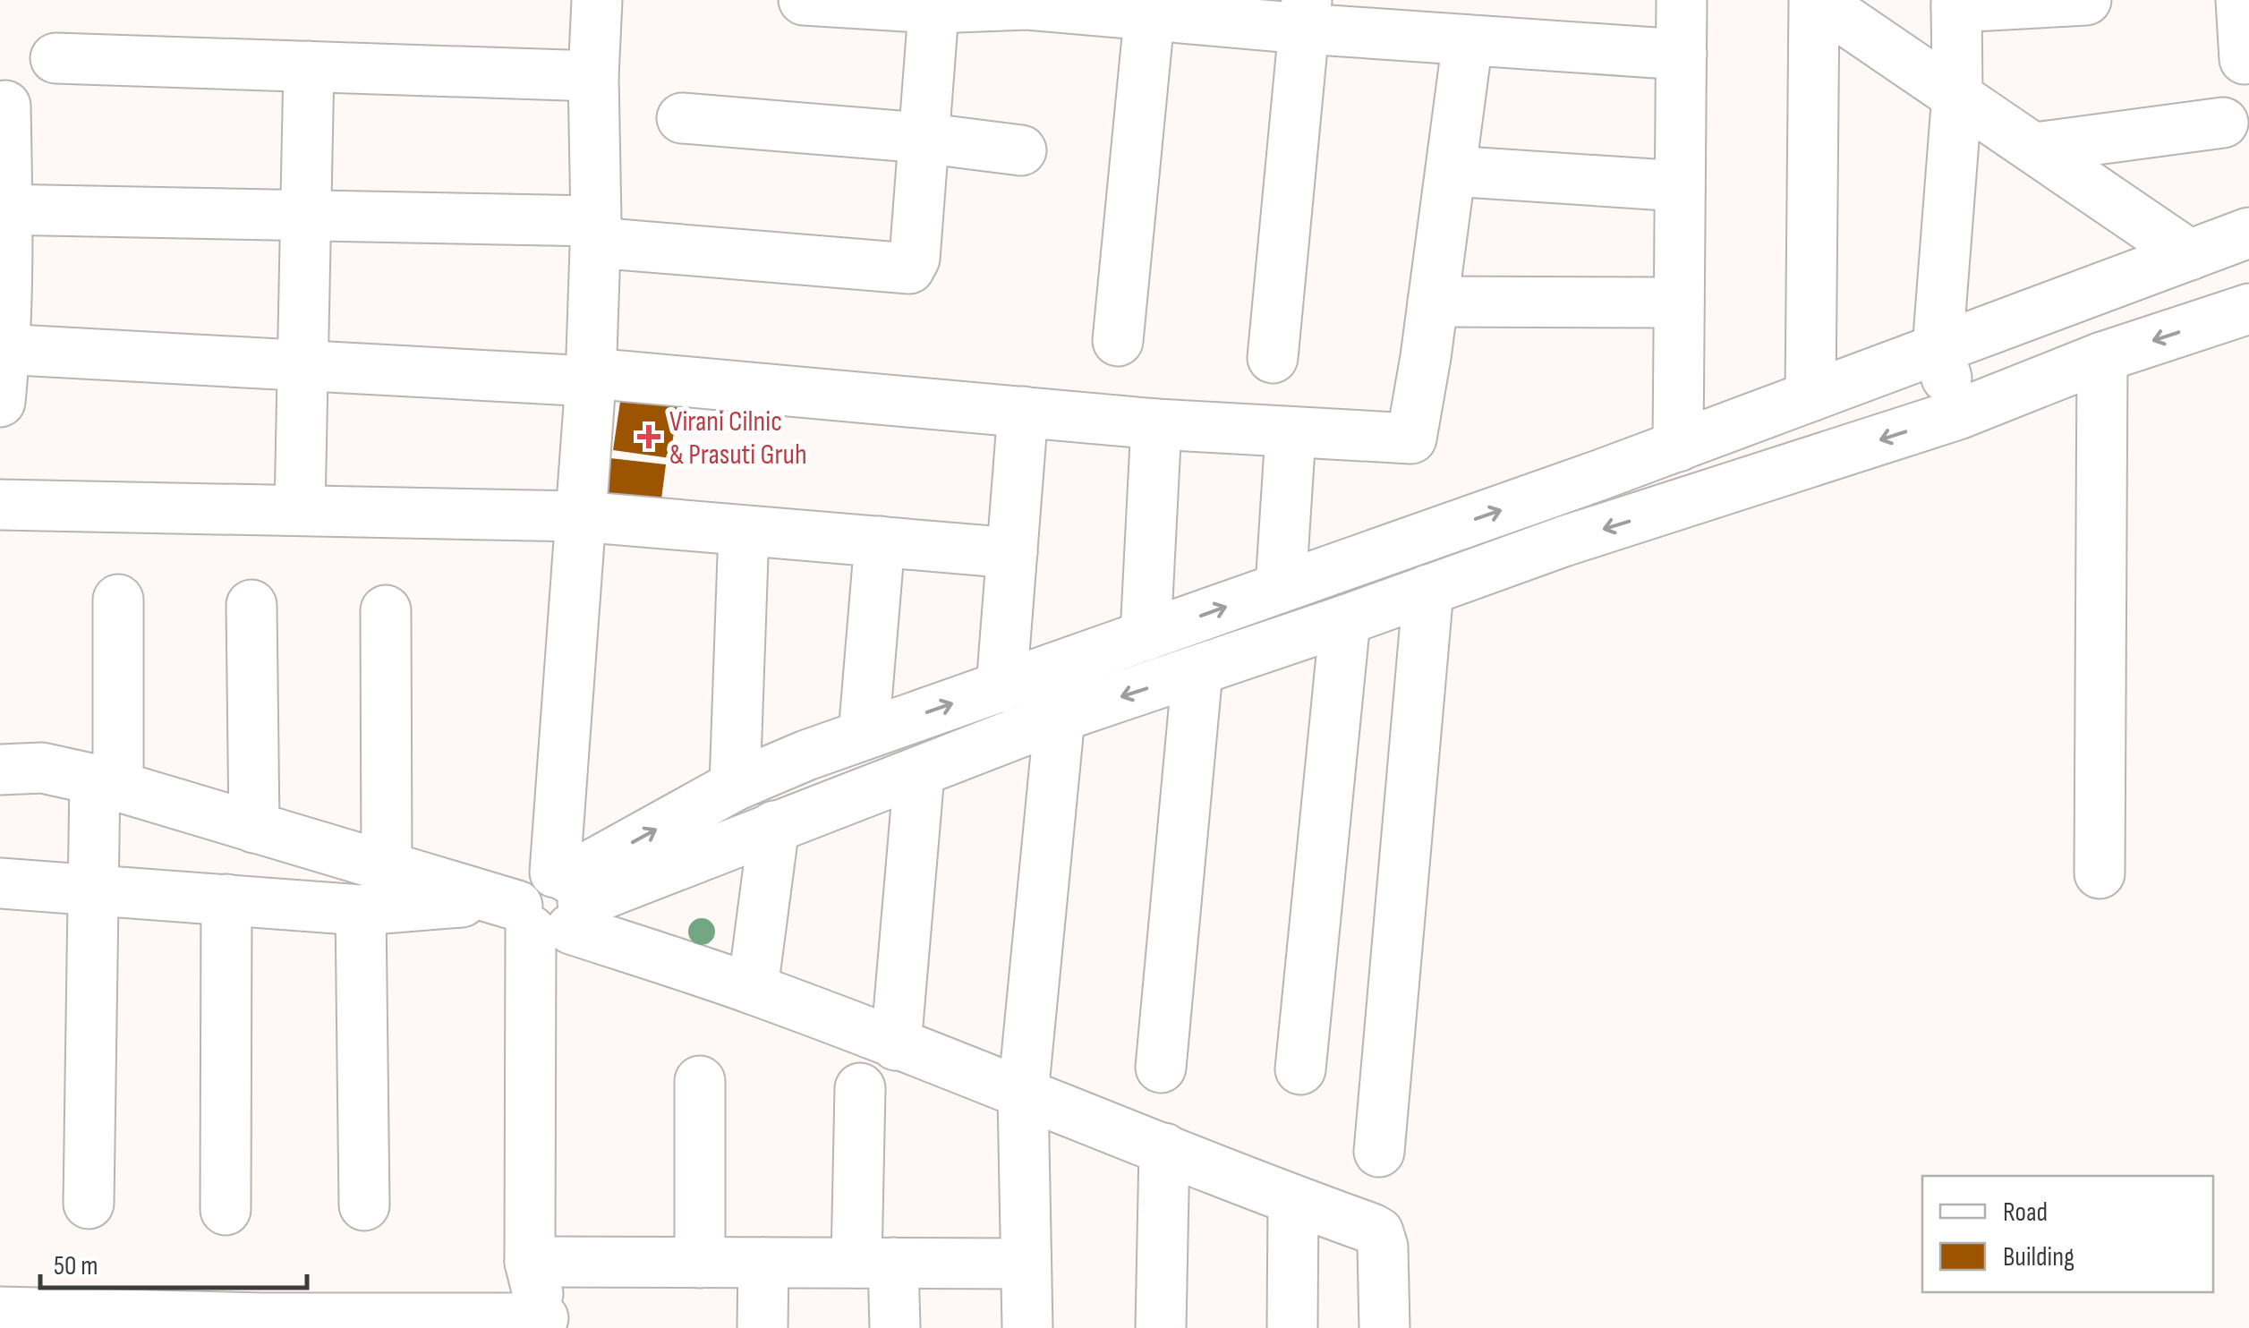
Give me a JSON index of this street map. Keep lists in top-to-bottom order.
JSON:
{
  "places": {
    "health": ["Virani Cilnic & Prasuti Gruh"]
  },
  "legend": ["Road", "Building"],
  "scale_bar": "50 m"
}
